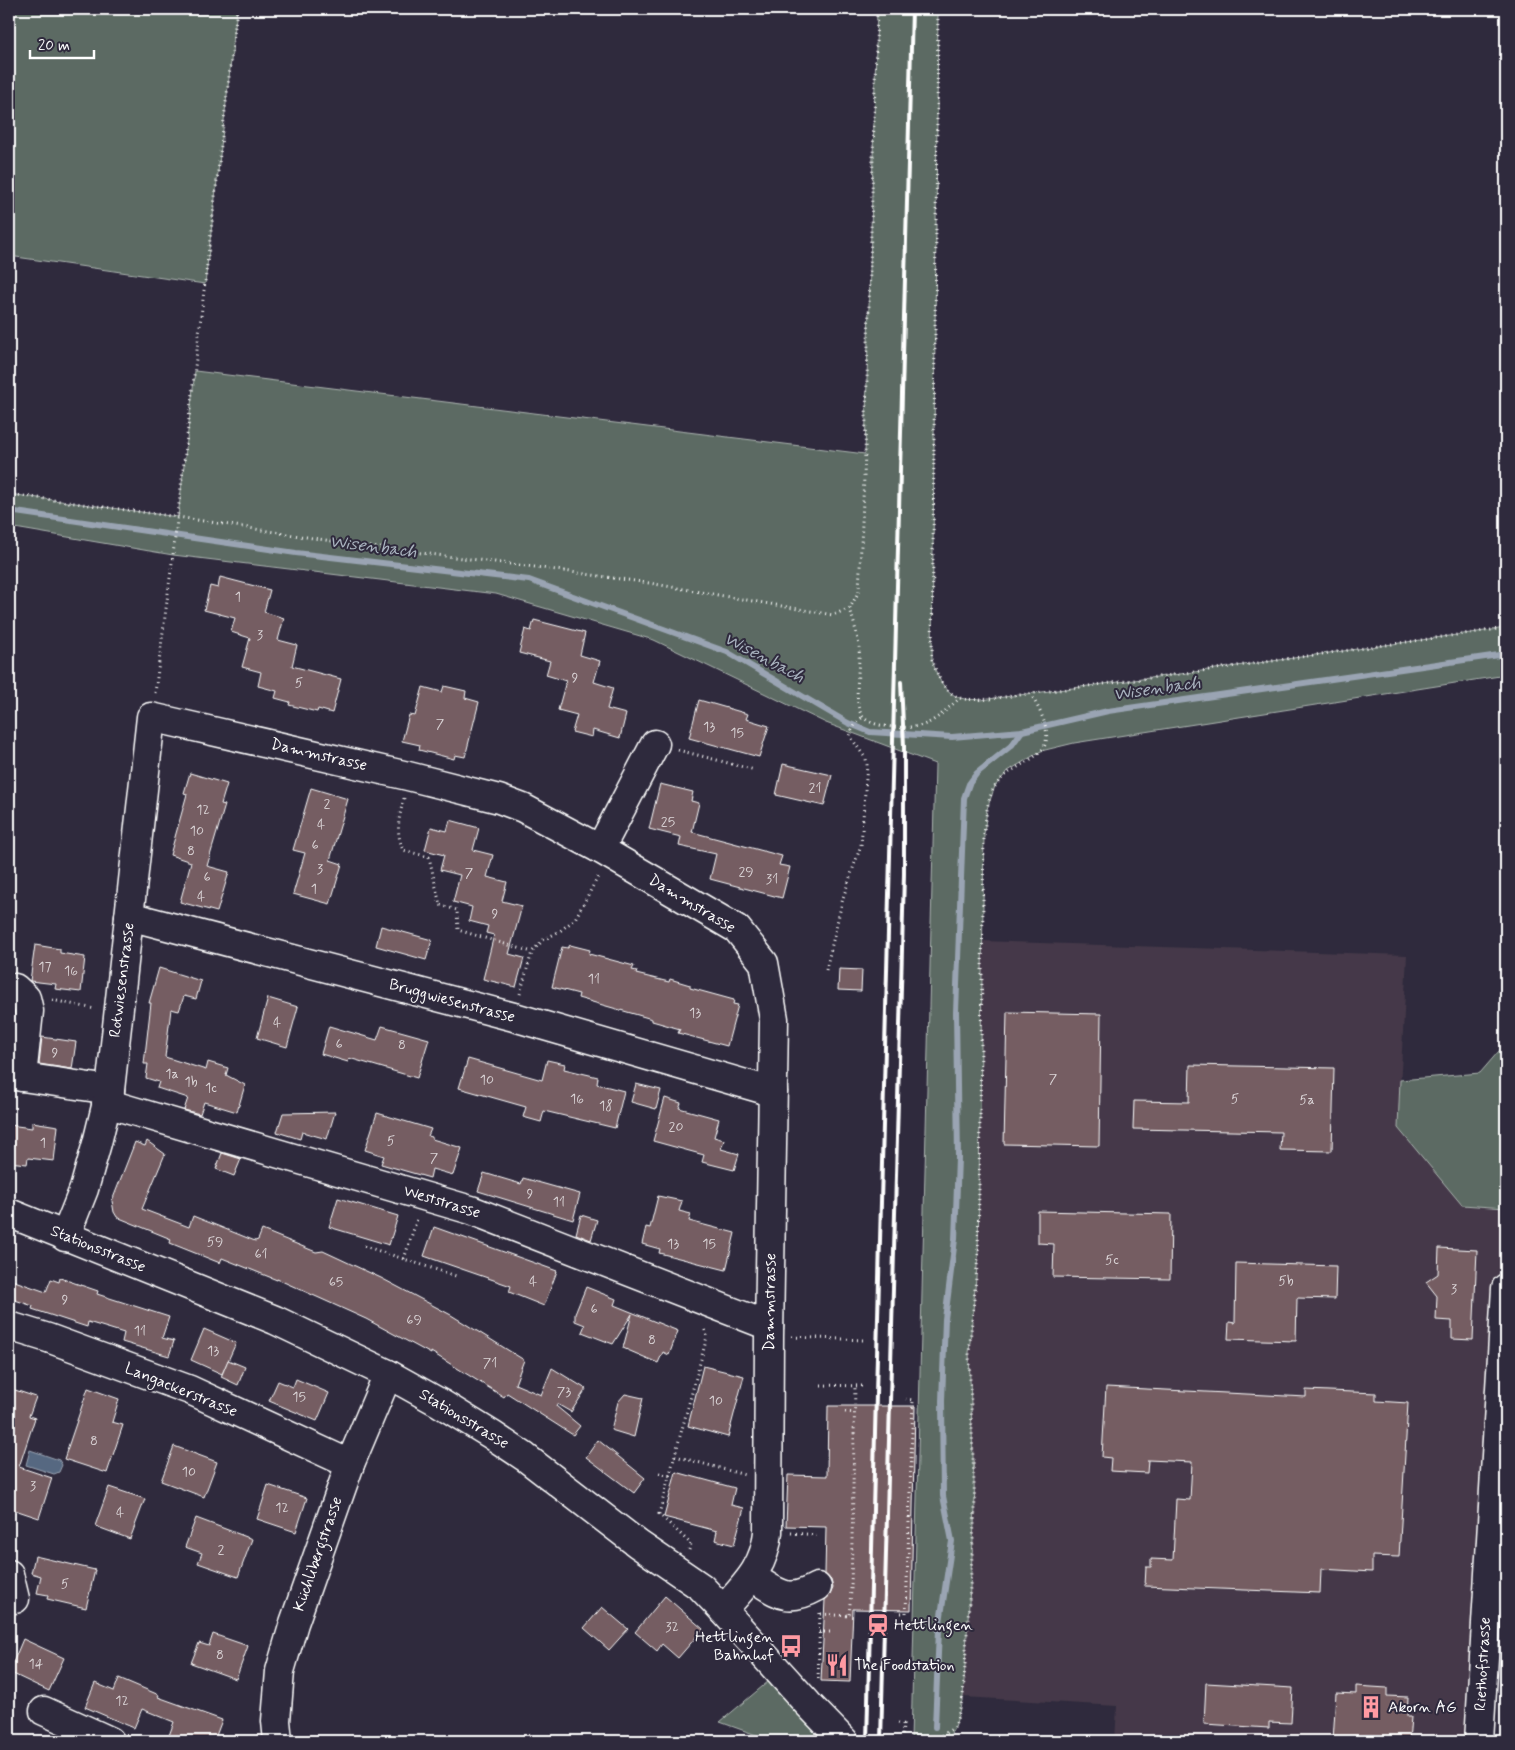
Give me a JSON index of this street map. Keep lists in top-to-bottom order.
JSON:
{
  "streets": {
    "street": [
      "Dammstrasse",
      "Rotwiesenstrasse",
      "Bruggwiesenstrasse",
      "Weststrasse",
      "Stationsstrasse",
      "Langackerstrasse",
      "Küchlibergstrasse",
      "Riethofstrasse"
    ]
  },
  "crossings": [
    ["Dammstrasse", "Rotwiesenstrasse"],
    ["Dammstrasse", "Bruggwiesenstrasse"],
    ["Dammstrasse", "Weststrasse"],
    ["Dammstrasse", "Stationsstrasse"],
    ["Rotwiesenstrasse", "Bruggwiesenstrasse"],
    ["Rotwiesenstrasse", "Weststrasse"],
    ["Rotwiesenstrasse", "Stationsstrasse"],
    ["Stationsstrasse", "Küchlibergstrasse"],
    ["Langackerstrasse", "Küchlibergstrasse"]
  ],
  "water": ["Wisenbach"],
  "places": {
    "station": ["Hettlingen"],
    "bus stop": ["Hettlingen Bahnhof"],
    "restaurant": ["The Foodstation"],
    "building": ["Akorn AG"]
  },
  "house_numbers": [
    "1",
    "3",
    "9",
    "5",
    "7",
    "13",
    "15",
    "21",
    "2",
    "12",
    "25",
    "4",
    "10",
    "6",
    "8",
    "3",
    "29",
    "7",
    "6",
    "31",
    "1",
    "4",
    "9",
    "17",
    "16",
    "11",
    "13",
    "4",
    "6",
    "8",
    "9",
    "1a",
    "7",
    "10",
    "1b",
    "1c",
    "16",
    "5",
    "5a",
    "18",
    "20",
    "5",
    "1",
    "7",
    "9",
    "11",
    "59",
    "13",
    "15",
    "61",
    "5c",
    "5b",
    "65",
    "4",
    "3",
    "9",
    "6",
    "69",
    "11",
    "8",
    "13",
    "71",
    "73",
    "15",
    "10",
    "8",
    "10",
    "3",
    "12",
    "4",
    "2",
    "5",
    "32",
    "8",
    "14",
    "12"
  ],
  "scale_bar": "20 m"
}
